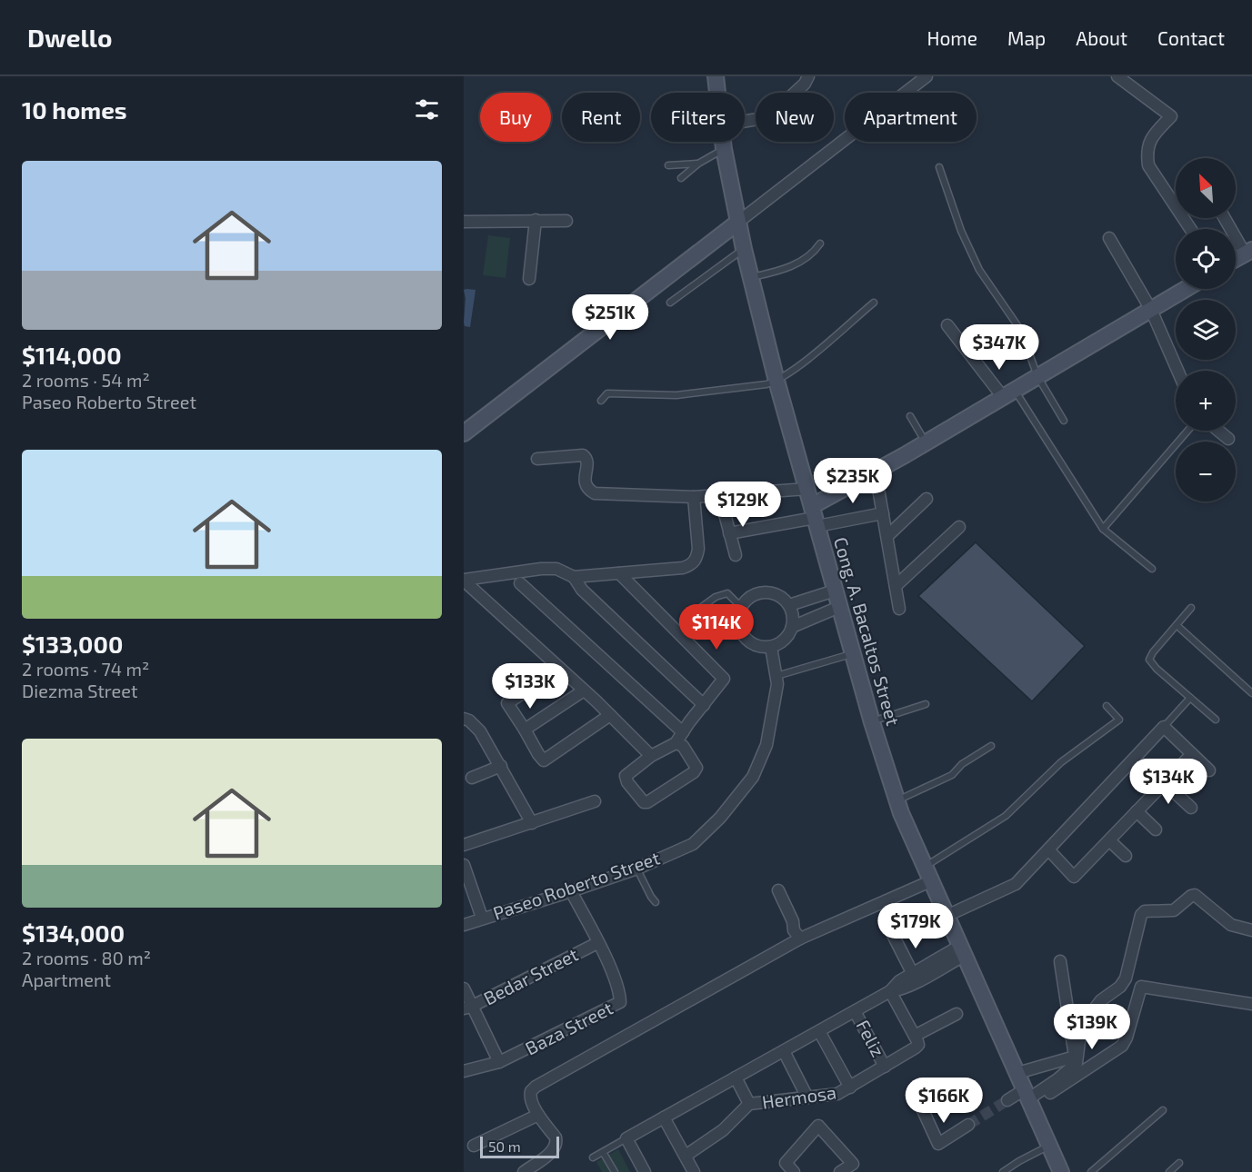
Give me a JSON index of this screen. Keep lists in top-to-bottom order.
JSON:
{
  "streets": {
    "street": [
      "Cong. A. Bacaltos Street",
      "Paseo Roberto Street",
      "Bedar Street",
      "Baza Street",
      "Feliz",
      "Hermosa"
    ]
  },
  "crossings": [
    ["Paseo Roberto Street", "Baza Street"],
    ["Bedar Street", "Baza Street"],
    ["Feliz", "Hermosa"]
  ],
  "scale_bar": "50 m",
  "north": "top left",
  "page": {
    "header": "Dwello",
    "nav": [
      "Home",
      "Map",
      "About",
      "Contact"
    ],
    "heading": "10 homes",
    "chip": [
      "Buy",
      "Rent",
      "Filters",
      "New",
      "Apartment"
    ],
    "list": [
      {
        "name": "$114,000",
        "note": "2 rooms · 54 m² · Paseo Roberto Street"
      },
      {
        "name": "$133,000",
        "note": "2 rooms · 74 m² · Diezma Street"
      },
      {
        "name": "$134,000",
        "note": "2 rooms · 80 m² · Apartment"
      }
    ],
    "map_buttons": ["+", "−"],
    "price": [
      "$251K",
      "$347K",
      "$235K",
      "$129K",
      "$114K",
      "$133K",
      "$134K",
      "$179K",
      "$139K",
      "$166K"
    ],
    "scale": "50 m"
  }
}
